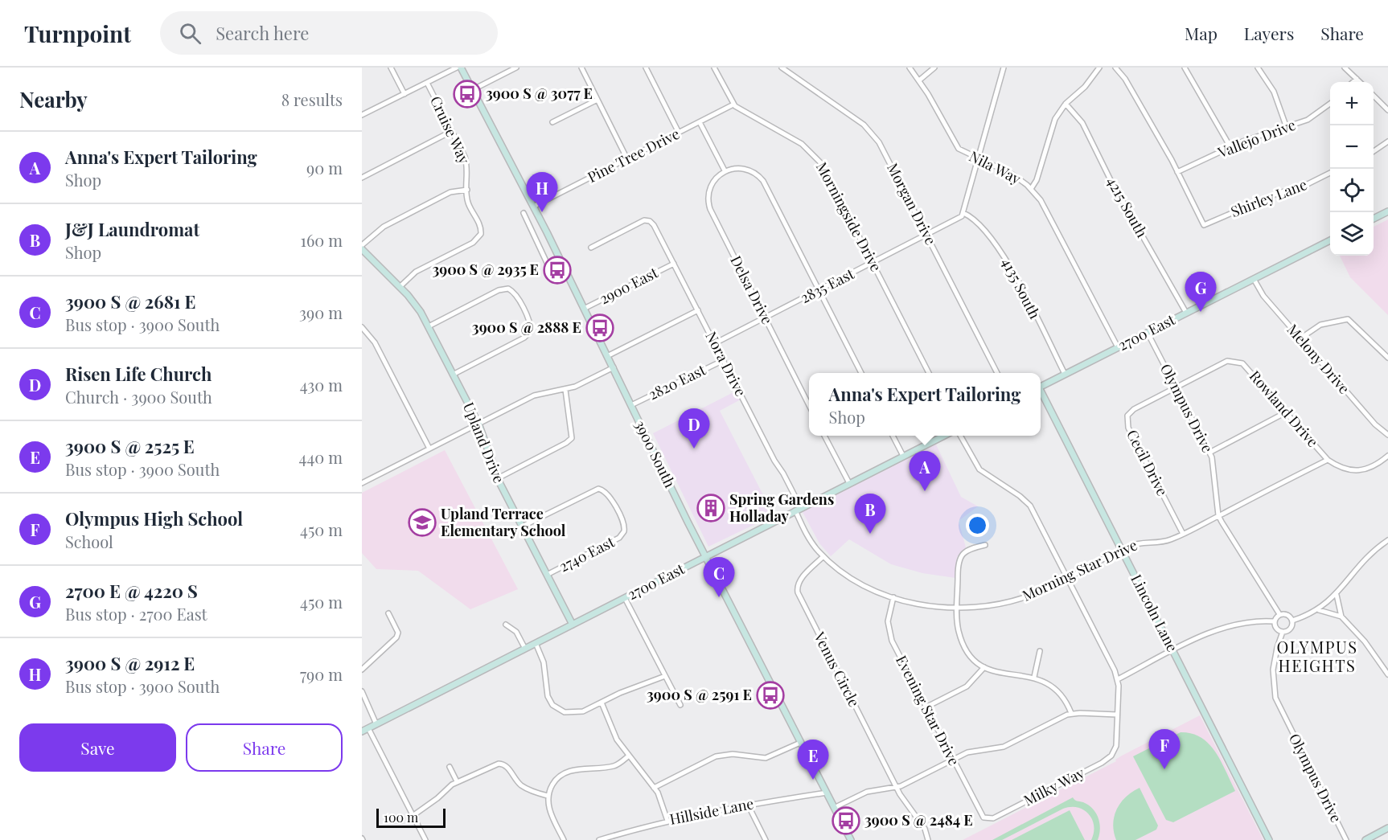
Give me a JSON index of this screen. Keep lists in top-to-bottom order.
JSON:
{
  "streets": {
    "street": [
      "Cruise Way",
      "Vallejo Drive",
      "Pine Tree Drive",
      "Nila Way",
      "Shirley Lane",
      "Morgan Drive",
      "4215 South",
      "Morningside Drive",
      "2900 East",
      "2835 East",
      "4135 South",
      "Delsa Drive",
      "2700 East",
      "Melony Drive",
      "Nora Drive",
      "2820 East",
      "Olympus Drive",
      "Rowland Drive",
      "Upland Drive",
      "3900 South",
      "Cecil Drive",
      "2740 East",
      "Morning Star Drive",
      "Lincoln Lane",
      "Venus Circle",
      "Evening Star Drive",
      "Milky Way",
      "Hillside Lane"
    ]
  },
  "crossings": [
    ["Cruise Way", "Upland Drive"],
    ["Vallejo Drive", "Shirley Lane"],
    ["Pine Tree Drive", "Morningside Drive"],
    ["Pine Tree Drive", "3900 South"],
    ["Nila Way", "2700 East"],
    ["Morgan Drive", "2835 East"],
    ["4215 South", "2700 East"],
    ["Morningside Drive", "2835 East"],
    ["2900 East", "Nora Drive"],
    ["2900 East", "3900 South"],
    ["2835 East", "4135 South"],
    ["2835 East", "Delsa Drive"],
    ["2835 East", "Nora Drive"],
    ["4135 South", "2700 East"],
    ["2700 East", "Melony Drive"],
    ["2700 East", "Nora Drive"],
    ["2700 East", "Olympus Drive"],
    ["2700 East", "Upland Drive"],
    ["2700 East", "3900 South"],
    ["2700 East", "Morning Star Drive"],
    ["Nora Drive", "2820 East"],
    ["Nora Drive", "Morning Star Drive"],
    ["2820 East", "3900 South"],
    ["Olympus Drive", "Rowland Drive"],
    ["Olympus Drive", "Cecil Drive"],
    ["Olympus Drive", "Morning Star Drive"],
    ["Rowland Drive", "Cecil Drive"],
    ["Rowland Drive", "Morning Star Drive"],
    ["Upland Drive", "2740 East"],
    ["3900 South", "Hillside Lane"],
    ["Cecil Drive", "Morning Star Drive"],
    ["Morning Star Drive", "Lincoln Lane"],
    ["Morning Star Drive", "Venus Circle"],
    ["Morning Star Drive", "Evening Star Drive"],
    ["Evening Star Drive", "Milky Way"]
  ],
  "districts": ["OLYMPUS HEIGHTS"],
  "places": {
    "bus stop": [
      "3900 S @ 3077 E",
      "3900 S @ 2935 E",
      "3900 S @ 2888 E",
      "3900 S @ 2591 E",
      "3900 S @ 2484 E"
    ],
    "building": ["Spring Gardens Holladay"],
    "school or university": ["Upland Terrace Elementary School"]
  },
  "scale_bar": "100 m",
  "page": {
    "header": "Turnpoint",
    "search": "Search here",
    "nav": ["Map", "Layers", "Share"],
    "heading": ["Nearby", "8 results"],
    "map_buttons": ["+", "−"],
    "list": [
      {
        "mark": "A",
        "name": "Anna's Expert Tailoring",
        "note": "Shop",
        "value": "90 m"
      },
      {
        "mark": "B",
        "name": "J&J Laundromat",
        "note": "Shop",
        "value": "160 m"
      },
      {
        "mark": "C",
        "name": "3900 S @ 2681 E",
        "note": "Bus stop · 3900 South",
        "value": "390 m"
      },
      {
        "mark": "D",
        "name": "Risen Life Church",
        "note": "Church · 3900 South",
        "value": "430 m"
      },
      {
        "mark": "E",
        "name": "3900 S @ 2525 E",
        "note": "Bus stop · 3900 South",
        "value": "440 m"
      },
      {
        "mark": "F",
        "name": "Olympus High School",
        "note": "School",
        "value": "450 m"
      },
      {
        "mark": "G",
        "name": "2700 E @ 4220 S",
        "note": "Bus stop · 2700 East",
        "value": "450 m"
      },
      {
        "mark": "H",
        "name": "3900 S @ 2912 E",
        "note": "Bus stop · 3900 South",
        "value": "790 m"
      }
    ],
    "pins": [
      "H",
      "G",
      "D",
      "A",
      "B",
      "C",
      "F",
      "E"
    ],
    "popup": ["Anna's Expert Tailoring", "Shop"],
    "buttons": ["Save", "Share"],
    "scale": "100 m"
  }
}
